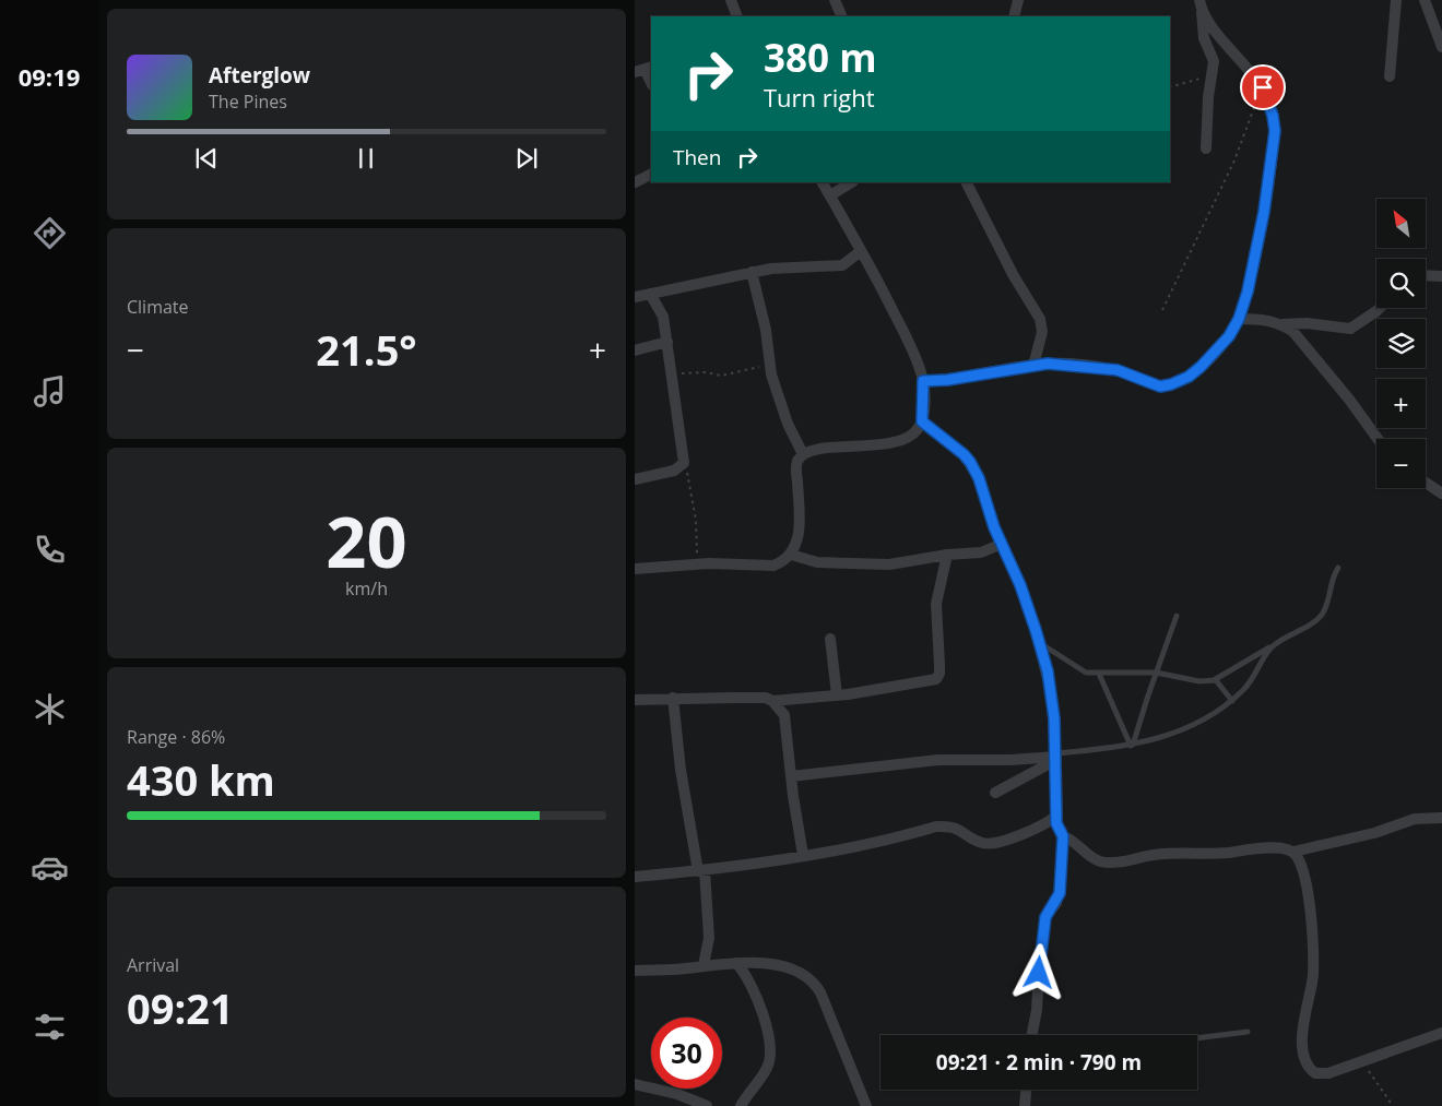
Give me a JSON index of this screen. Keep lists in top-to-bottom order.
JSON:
{
  "north": "top left",
  "page": {
    "tabs": "09:19",
    "turn": ["380 m", "Turn right"],
    "song": ["Afterglow", "The Pines"],
    "then": "Then",
    "map_buttons": ["+", "−"],
    "tile": [
      "Climate",
      ["20", "km/h"],
      ["Range · 86%", "430 km"],
      ["Arrival", "09:21"]
    ],
    "heat": ["−", "21.5°", "+"],
    "limit": "30",
    "trip": "09:21 · 2 min · 790 m"
  }
}
